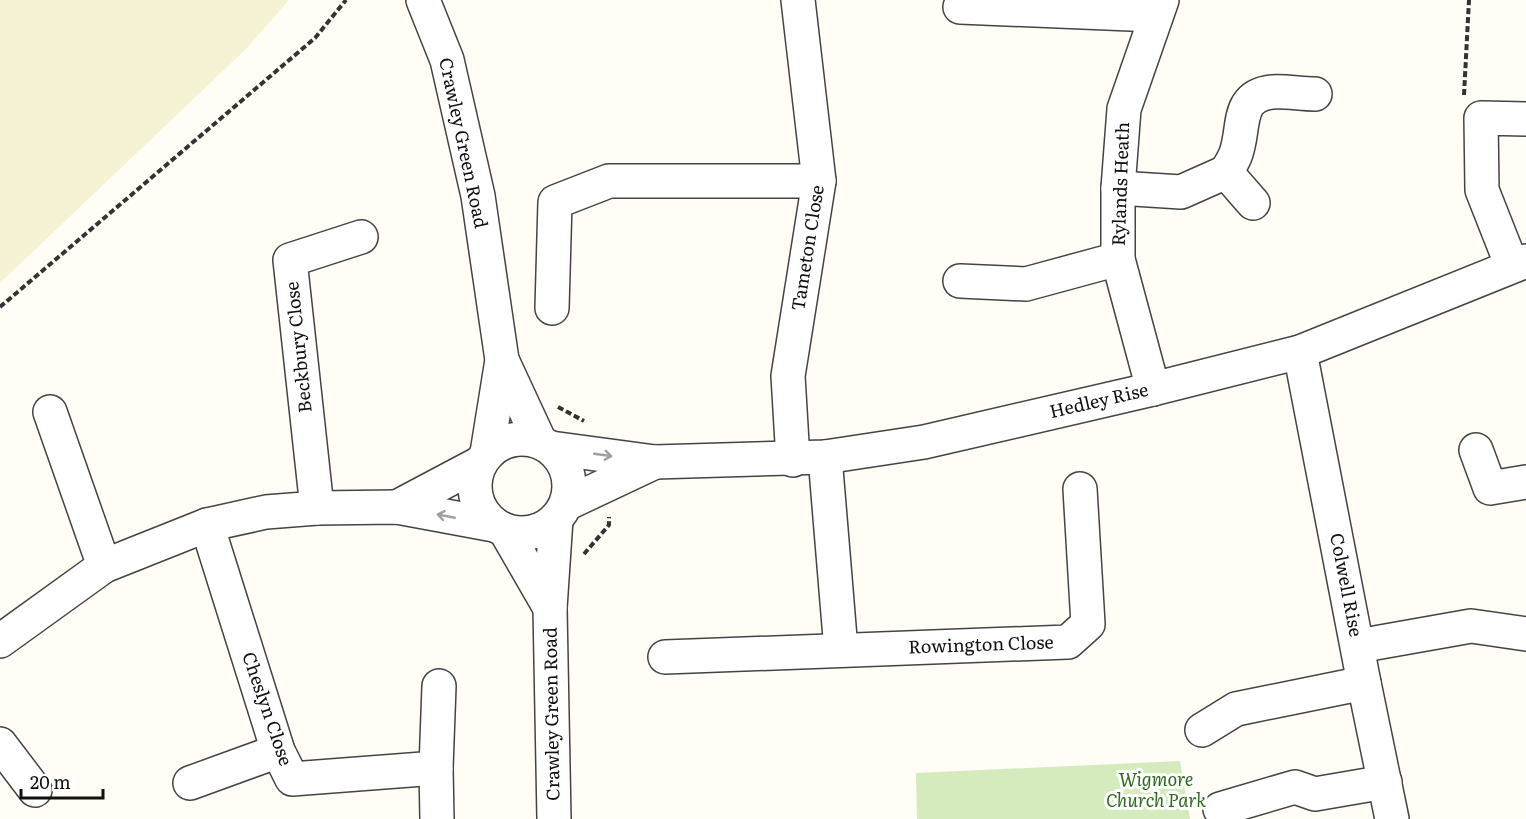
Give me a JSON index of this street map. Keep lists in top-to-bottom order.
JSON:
{
  "streets": {
    "street": [
      "Crawley Green Road",
      "Rylands Heath",
      "Tameton Close",
      "Beckbury Close",
      "Hedley Rise",
      "Colwell Rise",
      "Rowington Close",
      "Cheslyn Close"
    ]
  },
  "crossings": [
    ["Crawley Green Road", "Hedley Rise"],
    ["Rylands Heath", "Hedley Rise"],
    ["Tameton Close", "Hedley Rise"],
    ["Hedley Rise", "Colwell Rise"]
  ],
  "parks": ["Wigmore Church Park"],
  "scale_bar": "20 m"
}
